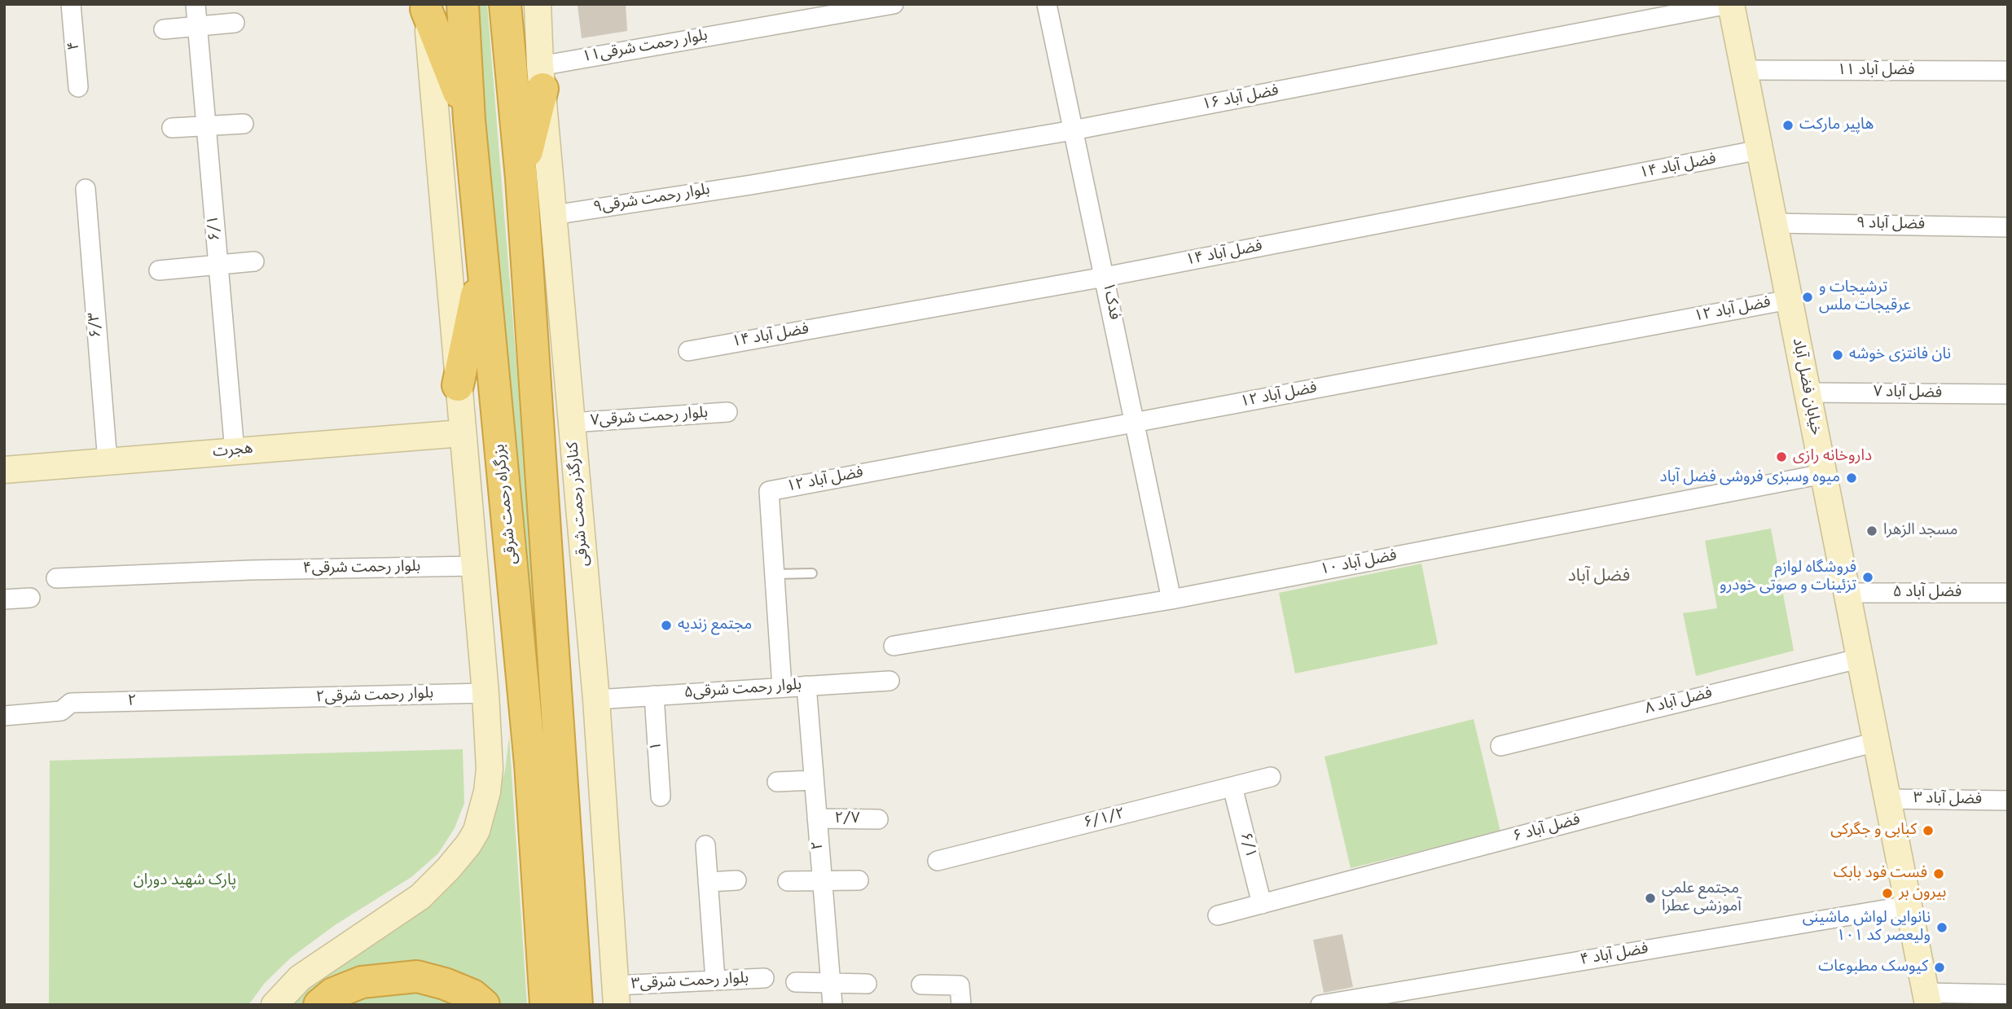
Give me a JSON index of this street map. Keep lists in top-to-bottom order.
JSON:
{
  "streets": {
    "highway": ["بزرگراه رحمت شرقی"],
    "main road": ["خیابان فضل آباد", "هجرت", "کنارگذر رحمت شرقی"],
    "street": [
      "۴",
      "بلوار رحمت شرقی۱۱",
      "فضل آباد ۱۱",
      "فضل آباد ۱۶",
      "فضل آباد ۱۴",
      "بلوار رحمت شرقی۹",
      "فضل آباد ۹",
      "۶/۱",
      "فدک۱",
      "فضل آباد ۱۲",
      "۶/۳",
      "فضل آباد ۷",
      "بلوار رحمت شرقی۷",
      "فضل آباد ۱۰",
      "بلوار رحمت شرقی۴",
      "فضل آباد ۵",
      "۵بلوار رحمت شرقی",
      "بلوار رحمت شرقی۲",
      "۲",
      "فضل آباد ۸",
      "۱",
      "فضل آباد ۳",
      "۲/۷",
      "۶/۱/۲",
      "فضل آباد ۶",
      "فضل آباد ۴",
      "بلوار رحمت شرقی۳"
    ]
  },
  "crossings": [
    ["بلوار رحمت شرقی۱۱", "کنارگذر رحمت شرقی"],
    ["فضل آباد ۱۱", "خیابان فضل آباد"],
    ["فضل آباد ۱۶", "بلوار رحمت شرقی۹"],
    ["فضل آباد ۱۶", "فدک۱"],
    ["فضل آباد ۱۶", "خیابان فضل آباد"],
    ["فضل آباد ۱۴", "فدک۱"],
    ["فضل آباد ۱۴", "خیابان فضل آباد"],
    ["بلوار رحمت شرقی۹", "کنارگذر رحمت شرقی"],
    ["فضل آباد ۹", "خیابان فضل آباد"],
    ["۶/۱", "هجرت"],
    ["۶/۱", "۶/۱/۲"],
    ["۶/۱", "فضل آباد ۶"],
    ["فدک۱", "فضل آباد ۱۲"],
    ["فدک۱", "فضل آباد ۱۰"],
    ["فضل آباد ۱۲", "خیابان فضل آباد"],
    ["۶/۳", "هجرت"],
    ["خیابان فضل آباد", "فضل آباد ۷"],
    ["خیابان فضل آباد", "فضل آباد ۱۰"],
    ["خیابان فضل آباد", "فضل آباد ۵"],
    ["خیابان فضل آباد", "فضل آباد ۸"],
    ["خیابان فضل آباد", "فضل آباد ۳"],
    ["خیابان فضل آباد", "فضل آباد ۶"],
    ["خیابان فضل آباد", "فضل آباد ۴"],
    ["بلوار رحمت شرقی۷", "کنارگذر رحمت شرقی"],
    ["کنارگذر رحمت شرقی", "۵بلوار رحمت شرقی"],
    ["کنارگذر رحمت شرقی", "بلوار رحمت شرقی۳"],
    ["۵بلوار رحمت شرقی", "۲"],
    ["۵بلوار رحمت شرقی", "۱"],
    ["بلوار رحمت شرقی۲", "۲"],
    ["۲", "۲/۷"]
  ],
  "districts": ["فضل آباد"],
  "parks": ["پارک شهید دوران"],
  "places": [
    "هاپیر مارکت",
    "ترشیجات و عرقیجات ملس",
    "نان فانتزی خوشه",
    "داروخانه رازی",
    "میوه وسبزی فروشی فضل آباد",
    "مسجد الزهرا",
    "فروشگاه لوازم تزئینات و صوتی خودرو",
    "مجتمع زندیه",
    "کبابی و جگرکی",
    "فست فود بابک",
    "بیرون بر",
    "مجتمع علمی آموزشی عطرا",
    "نانوایی لواش ماشینی ولیعصر کد ۱۰۱",
    "کیوسک مطبوعات"
  ]
}
